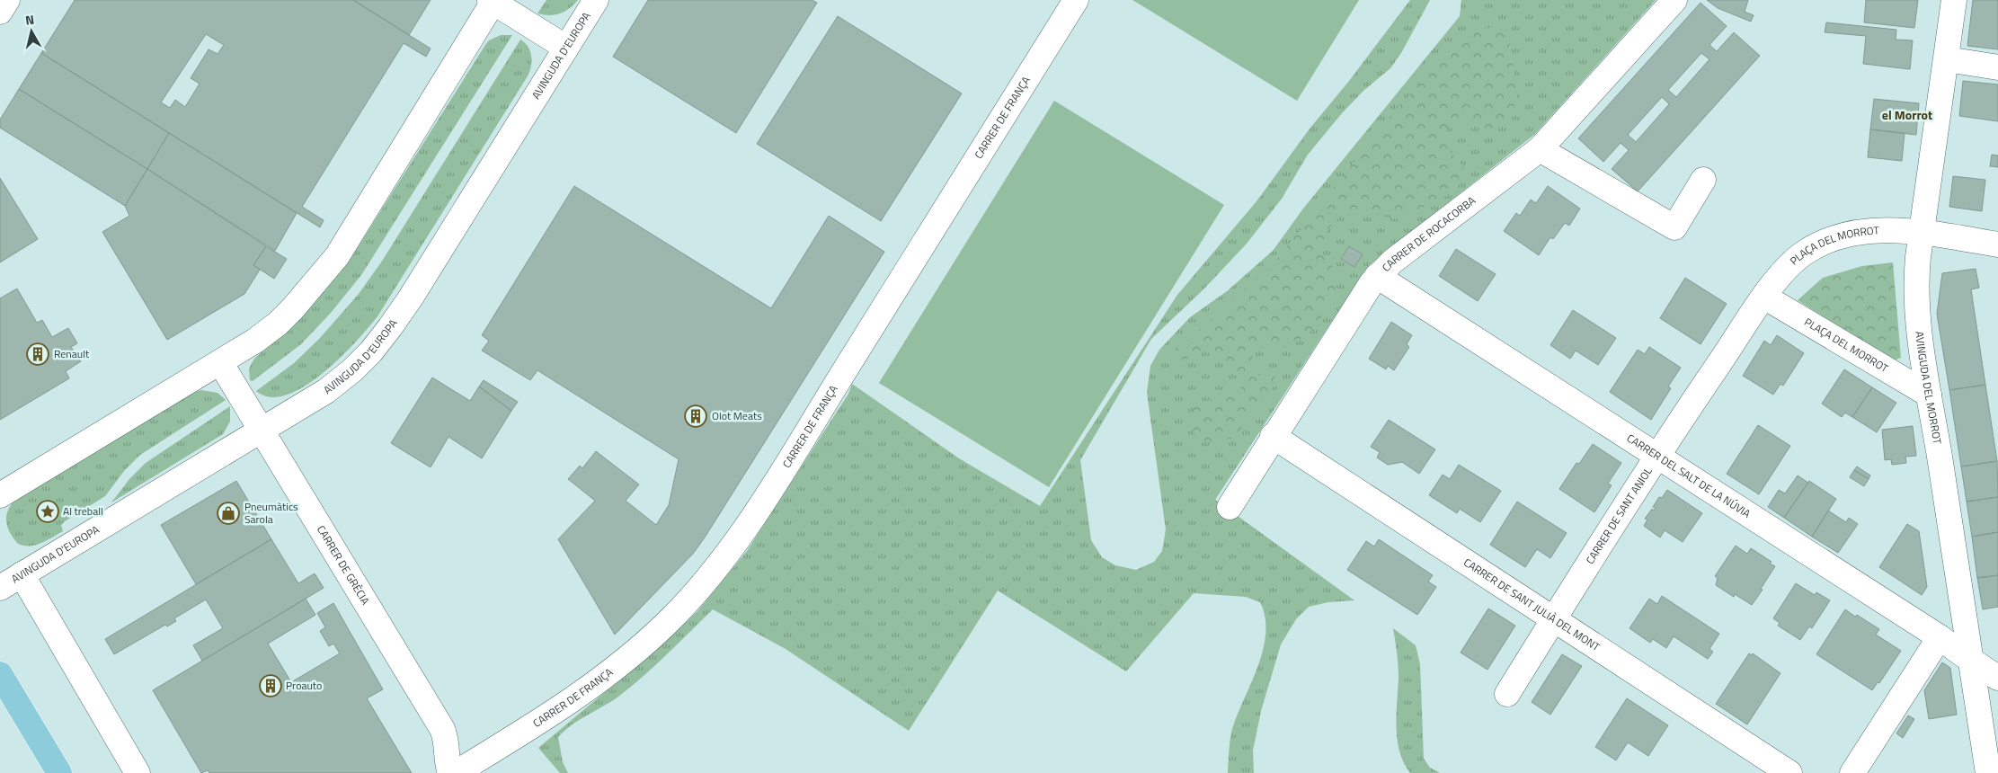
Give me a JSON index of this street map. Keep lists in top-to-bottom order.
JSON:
{
  "streets": {
    "street": [
      "AVINGUDA D'EUROPA",
      "CARRER DE FRANÇA",
      "CARRER DE ROCACORBA",
      "PLAÇA DEL MORROT",
      "AVINGUDA DEL MORROT",
      "CARRER DEL SALT DE LA NÚVIA",
      "CARRER DE SANT ANIOL",
      "CARRER DE GRÈCIA",
      "CARRER DE SANT JULIÀ DEL MONT"
    ]
  },
  "crossings": [
    ["AVINGUDA D'EUROPA", "CARRER DE GRÈCIA"],
    ["CARRER DE ROCACORBA", "CARRER DEL SALT DE LA NÚVIA"],
    ["CARRER DE ROCACORBA", "CARRER DE SANT JULIÀ DEL MONT"],
    ["PLAÇA DEL MORROT", "AVINGUDA DEL MORROT"],
    ["PLAÇA DEL MORROT", "CARRER DE SANT ANIOL"],
    ["AVINGUDA DEL MORROT", "CARRER DEL SALT DE LA NÚVIA"],
    ["CARRER DEL SALT DE LA NÚVIA", "CARRER DE SANT ANIOL"],
    ["CARRER DE SANT ANIOL", "CARRER DE SANT JULIÀ DEL MONT"]
  ],
  "districts": ["el Morrot"],
  "places": {
    "building": ["Renault", "Olot Meats", "Proauto"],
    "place": ["Al treball"],
    "shop": ["Pneumàtics Sarola"]
  },
  "north": "top"
}
